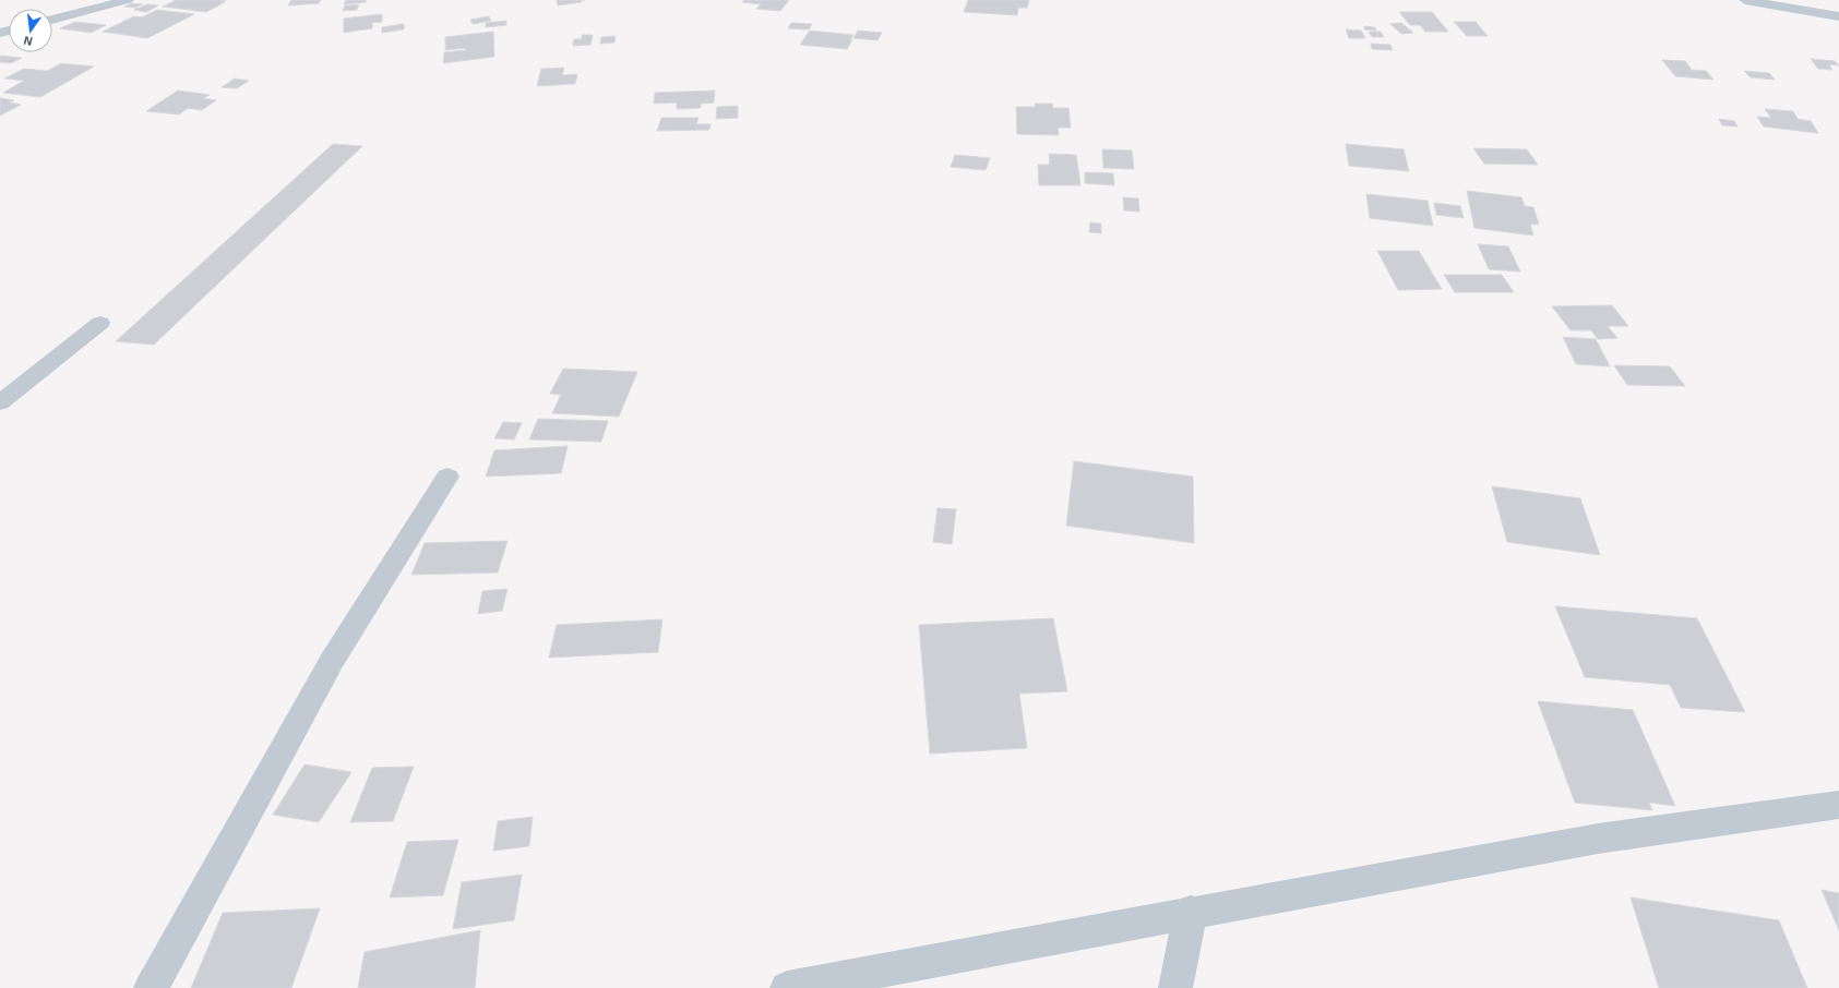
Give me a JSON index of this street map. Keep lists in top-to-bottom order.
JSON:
{
  "north": "bottom"
}
